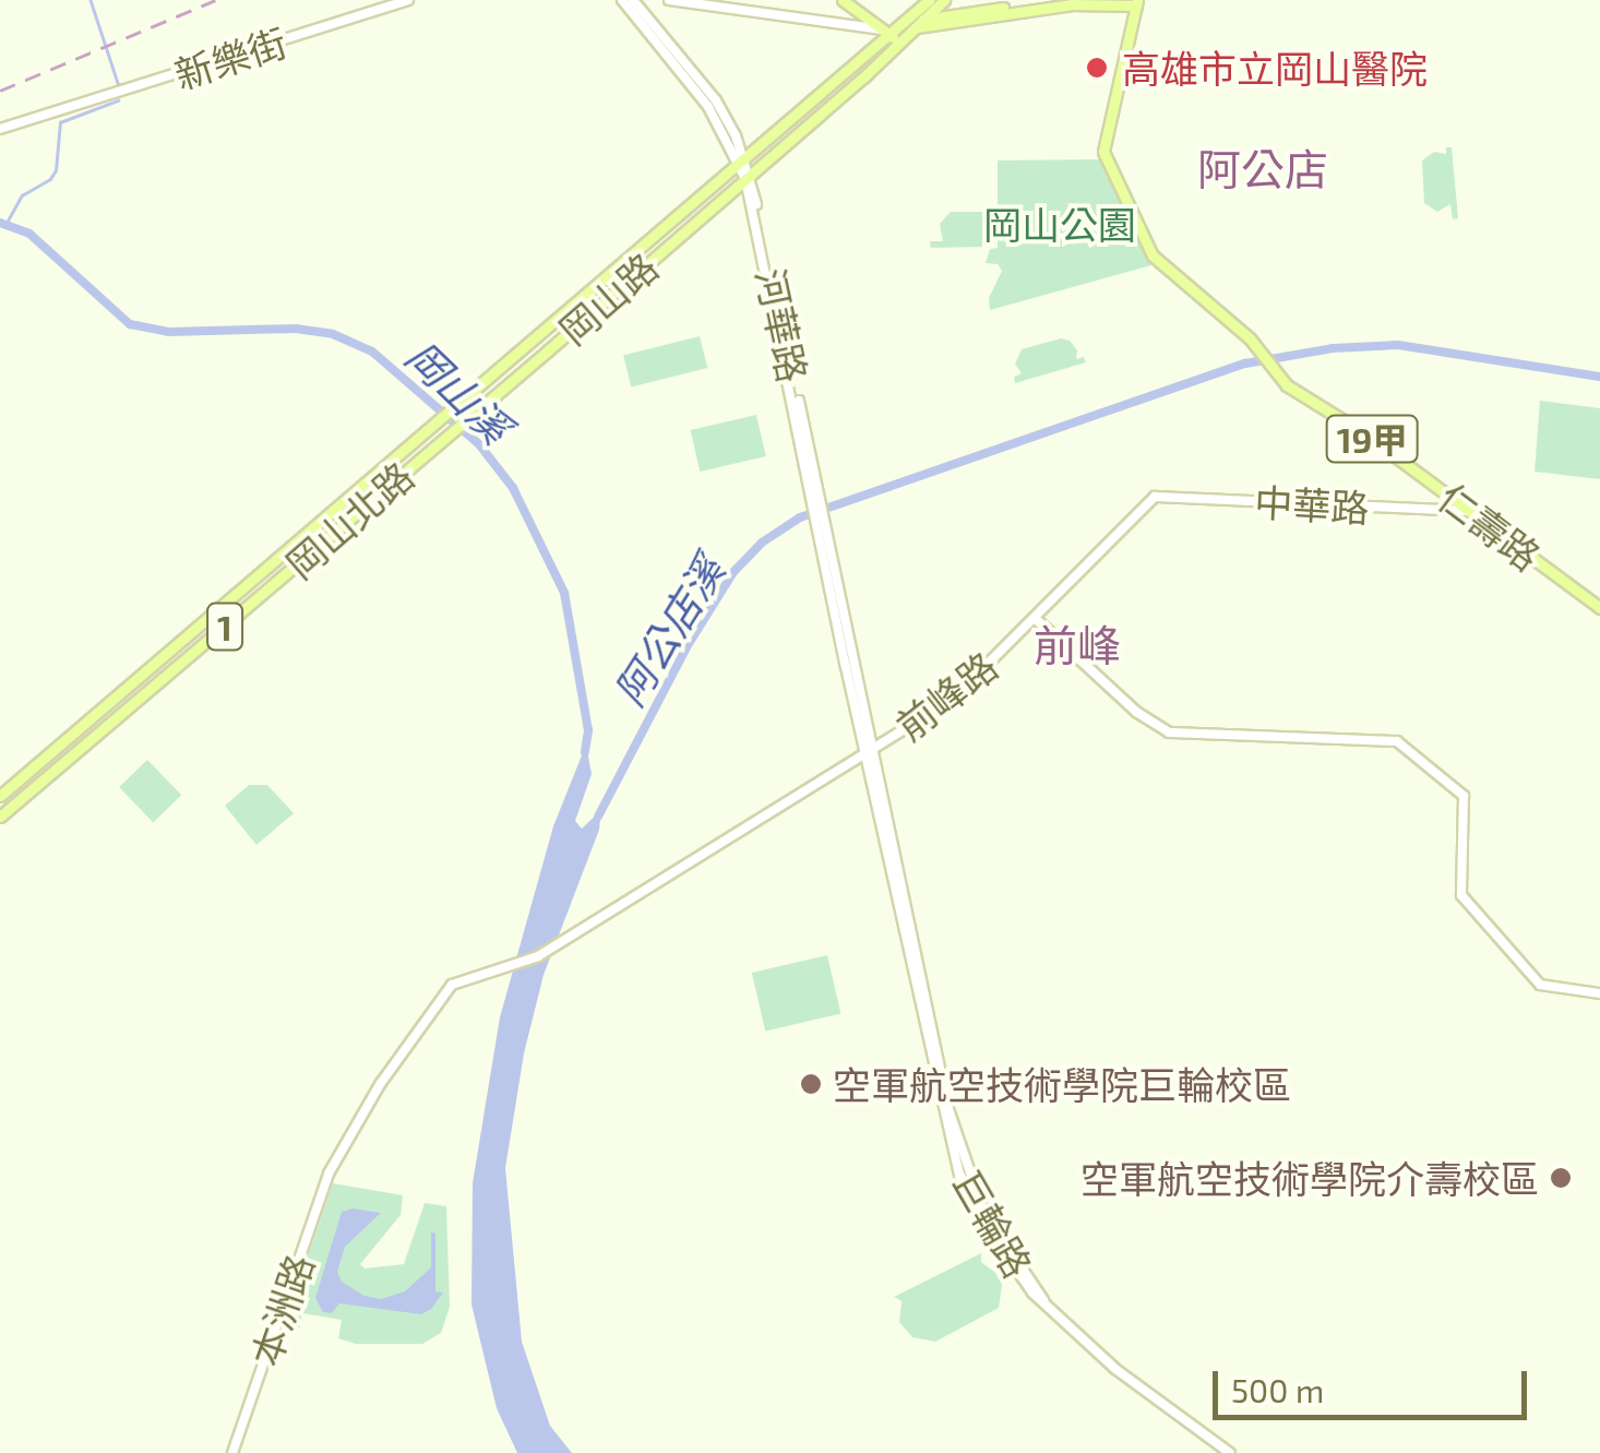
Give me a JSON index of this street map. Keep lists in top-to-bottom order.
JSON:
{
  "streets": {
    "main road": [
      "岡山路",
      "19甲",
      "岡山北路",
      "仁壽路",
      "1"
    ],
    "street": [
      "新樂街",
      "河華路",
      "中華路",
      "前峰路",
      "巨輪路",
      "本洲路"
    ]
  },
  "crossings": [
    ["岡山路", "河華路"],
    ["岡山路", "19甲"],
    ["岡山路", "岡山北路"],
    ["岡山路", "1"],
    ["河華路", "前峰路"],
    ["河華路", "巨輪路"],
    ["19甲", "仁壽路"],
    ["19甲", "1"],
    ["中華路", "仁壽路"],
    ["中華路", "前峰路"],
    ["前峰路", "巨輪路"],
    ["前峰路", "本洲路"]
  ],
  "districts": ["阿公店", "前峰"],
  "water": ["岡山溪", "阿公店溪"],
  "parks": ["岡山公園"],
  "places": ["高雄市立岡山醫院", "空軍航空技術學院巨輪校區", "空軍航空技術學院介壽校區"],
  "scale_bar": "500 m"
}
